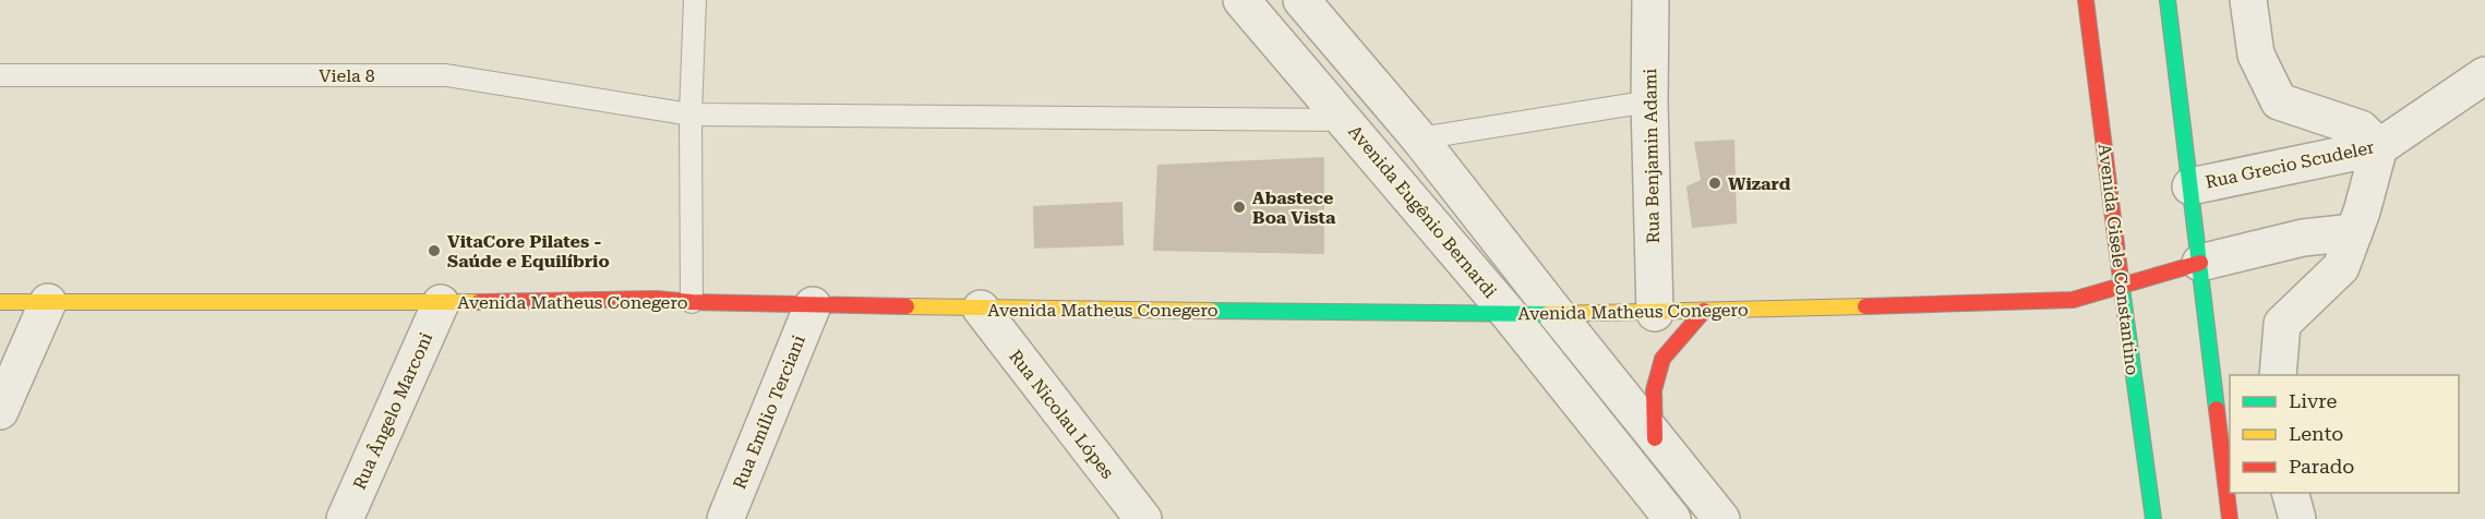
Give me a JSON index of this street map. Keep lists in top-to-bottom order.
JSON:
{
  "streets": {
    "main road": ["Avenida Gisele Constantino", "Avenida Matheus Conegero"],
    "street": [
      "Rua Benjamin Adami",
      "Rua Grecio Scudeler",
      "Avenida Eugênio Bernardi",
      "Rua Ângelo Marconi",
      "Rua Emílio Terciani",
      "Rua Nicolau Lópes"
    ],
    "lane": ["Viela 8"]
  },
  "crossings": [
    ["Viela 8", "Avenida Eugênio Bernardi"],
    ["Rua Benjamin Adami", "Avenida Matheus Conegero"],
    ["Avenida Eugênio Bernardi", "Avenida Matheus Conegero"],
    ["Avenida Gisele Constantino", "Avenida Matheus Conegero"],
    ["Avenida Matheus Conegero", "Rua Ângelo Marconi"],
    ["Avenida Matheus Conegero", "Rua Emílio Terciani"],
    ["Avenida Matheus Conegero", "Rua Nicolau Lópes"]
  ],
  "places": ["Wizard", "Abastece Boa Vista", "VitaCore Pilates - Saúde e Equilíbrio"],
  "legend": ["Livre", "Lento", "Parado"]
}
